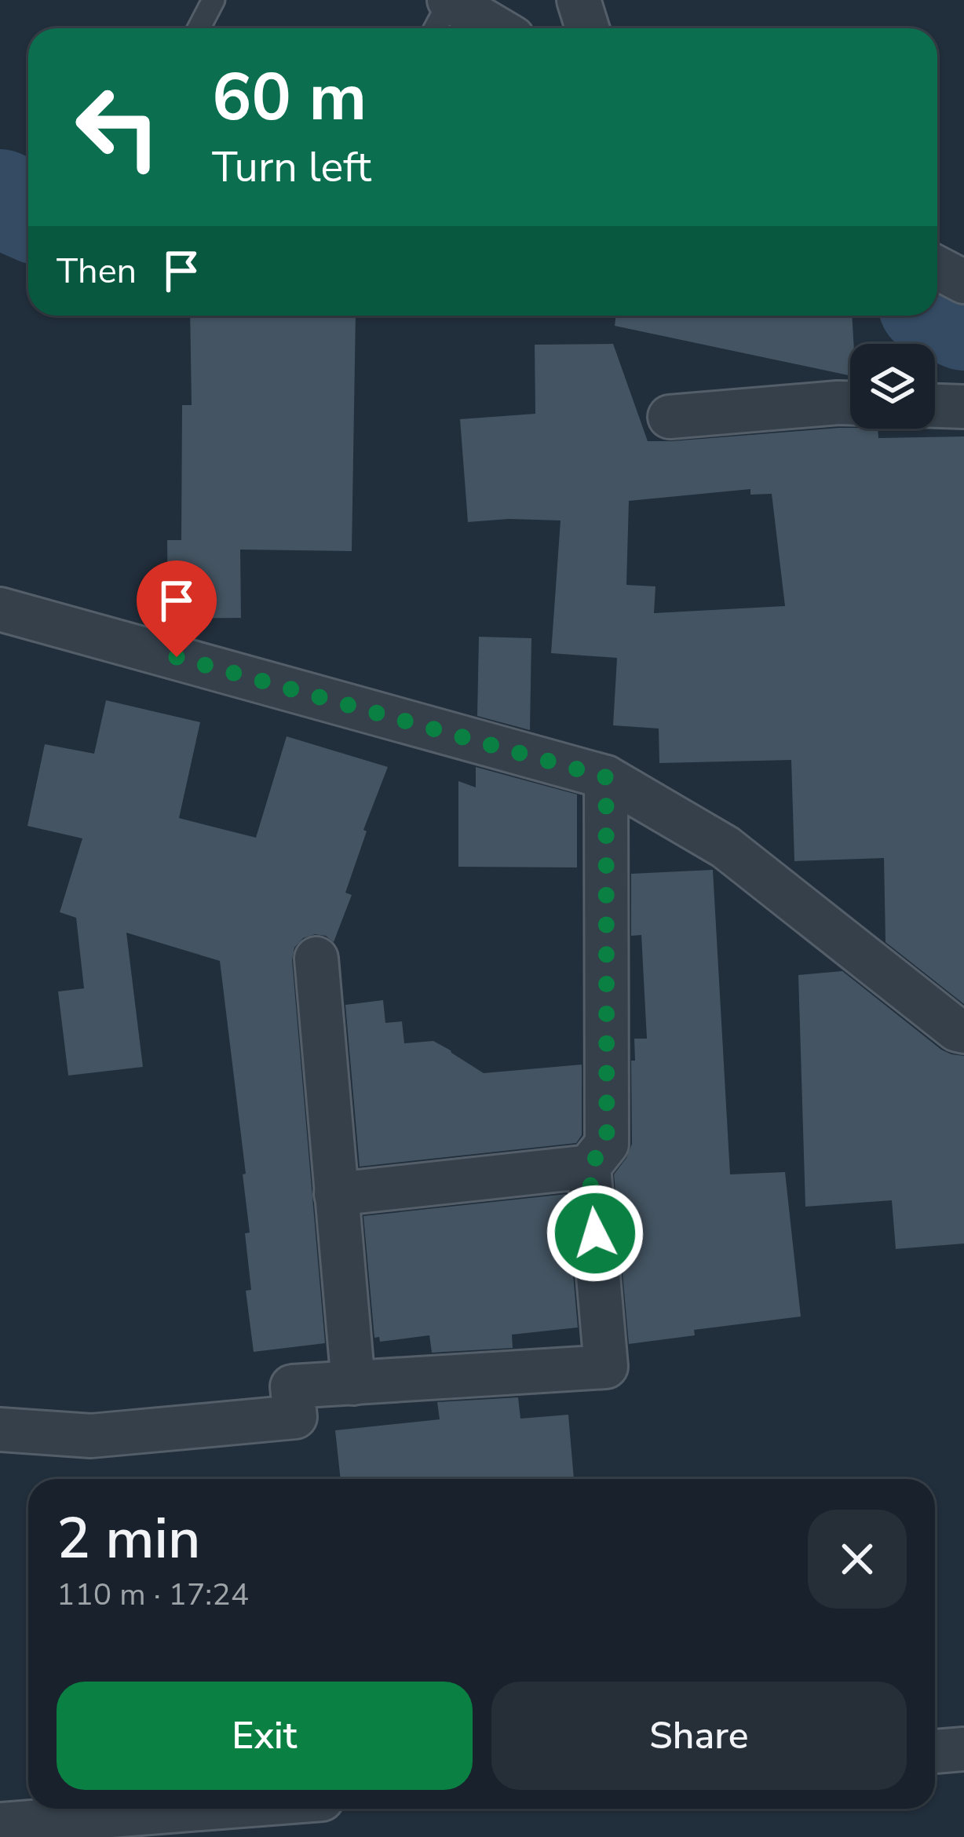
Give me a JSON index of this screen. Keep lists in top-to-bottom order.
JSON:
{
  "page": {
    "turn": ["60 m", "Turn left"],
    "then": "Then",
    "heading": ["2 min", "110 m · 17:24"],
    "buttons": ["Exit", "Share"]
  }
}
